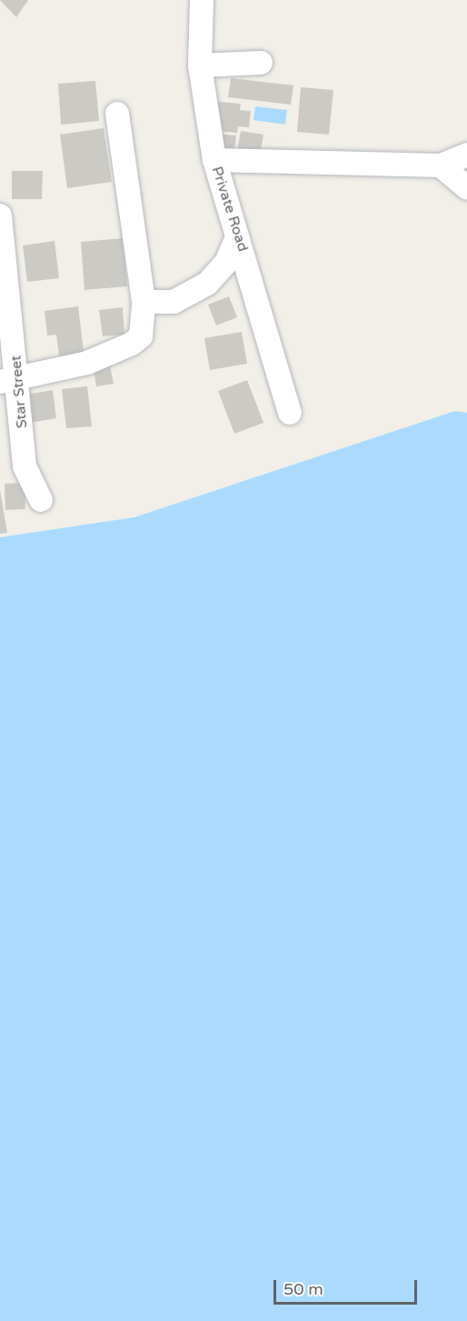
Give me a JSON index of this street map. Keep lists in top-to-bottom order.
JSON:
{
  "streets": {
    "street": ["Private Road", "Star Street"]
  },
  "scale_bar": "50 m"
}
